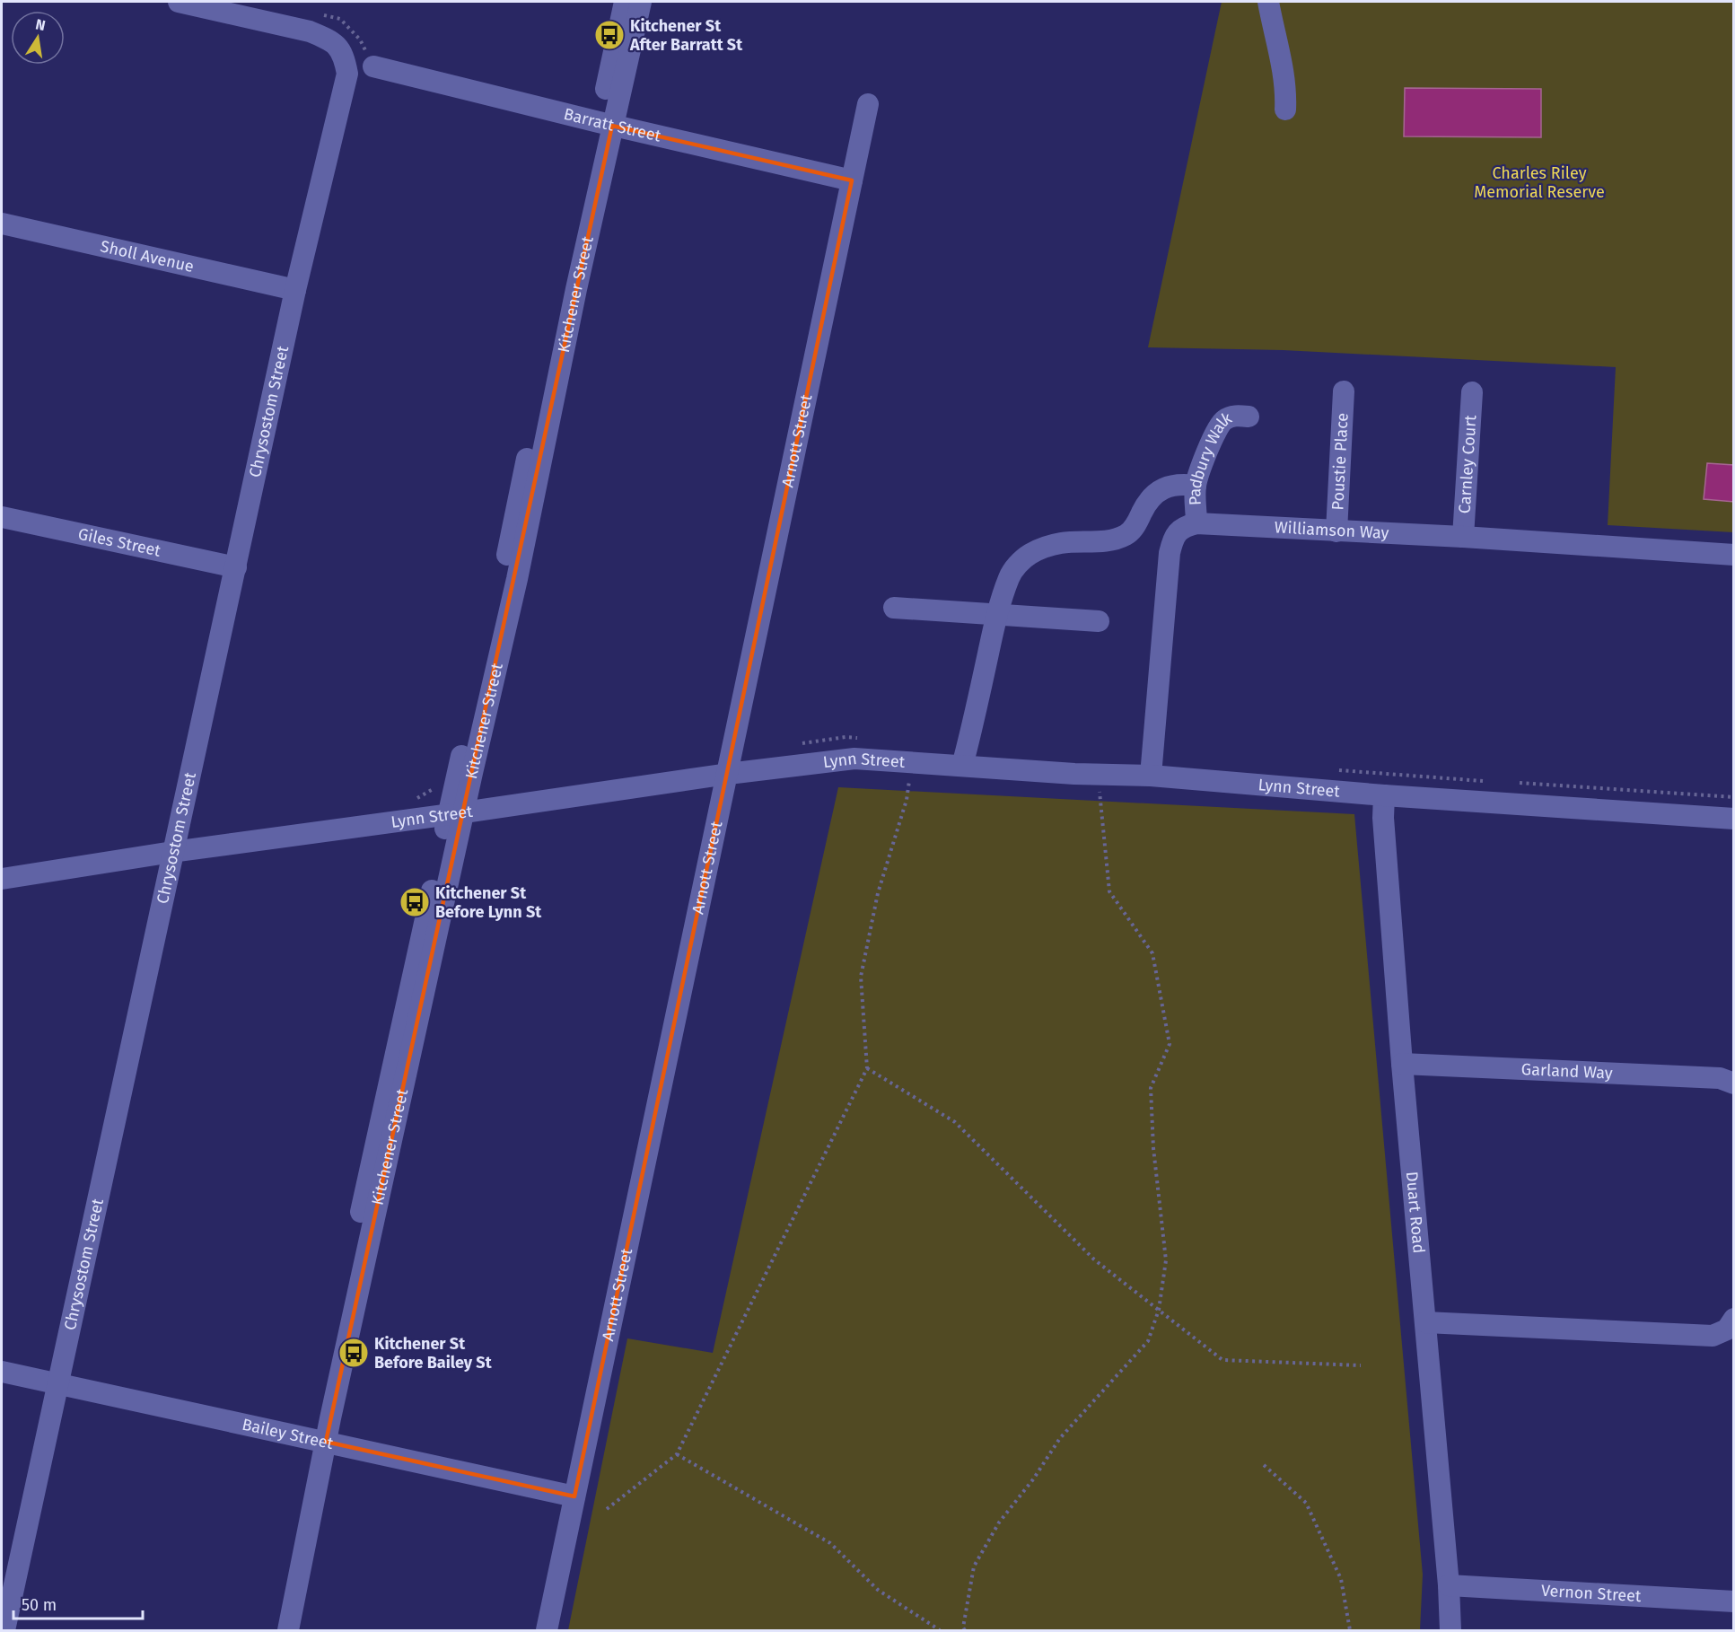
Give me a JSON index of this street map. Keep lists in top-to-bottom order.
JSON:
{
  "streets": {
    "street": [
      "Barratt Street",
      "Sholl Avenue",
      "Kitchener Street",
      "Chrysostom Street",
      "Arnott Street",
      "Poustie Place",
      "Padbury Walk",
      "Carnley Court",
      "Williamson Way",
      "Giles Street",
      "Lynn Street",
      "Garland Way",
      "Duart Road",
      "Bailey Street",
      "Vernon Street"
    ]
  },
  "crossings": [
    ["Barratt Street", "Kitchener Street"],
    ["Barratt Street", "Arnott Street"],
    ["Sholl Avenue", "Chrysostom Street"],
    ["Kitchener Street", "Lynn Street"],
    ["Kitchener Street", "Bailey Street"],
    ["Chrysostom Street", "Giles Street"],
    ["Chrysostom Street", "Lynn Street"],
    ["Chrysostom Street", "Bailey Street"],
    ["Arnott Street", "Lynn Street"],
    ["Arnott Street", "Bailey Street"],
    ["Poustie Place", "Williamson Way"],
    ["Padbury Walk", "Williamson Way"],
    ["Carnley Court", "Williamson Way"],
    ["Lynn Street", "Duart Road"],
    ["Garland Way", "Duart Road"],
    ["Duart Road", "Vernon Street"]
  ],
  "parks": ["Charles Riley Memorial Reserve"],
  "places": {
    "bus stop": ["Kitchener St After Barratt St", "Kitchener St Before Lynn St", "Kitchener St Before Bailey St"]
  },
  "scale_bar": "50 m",
  "north": "top"
}
